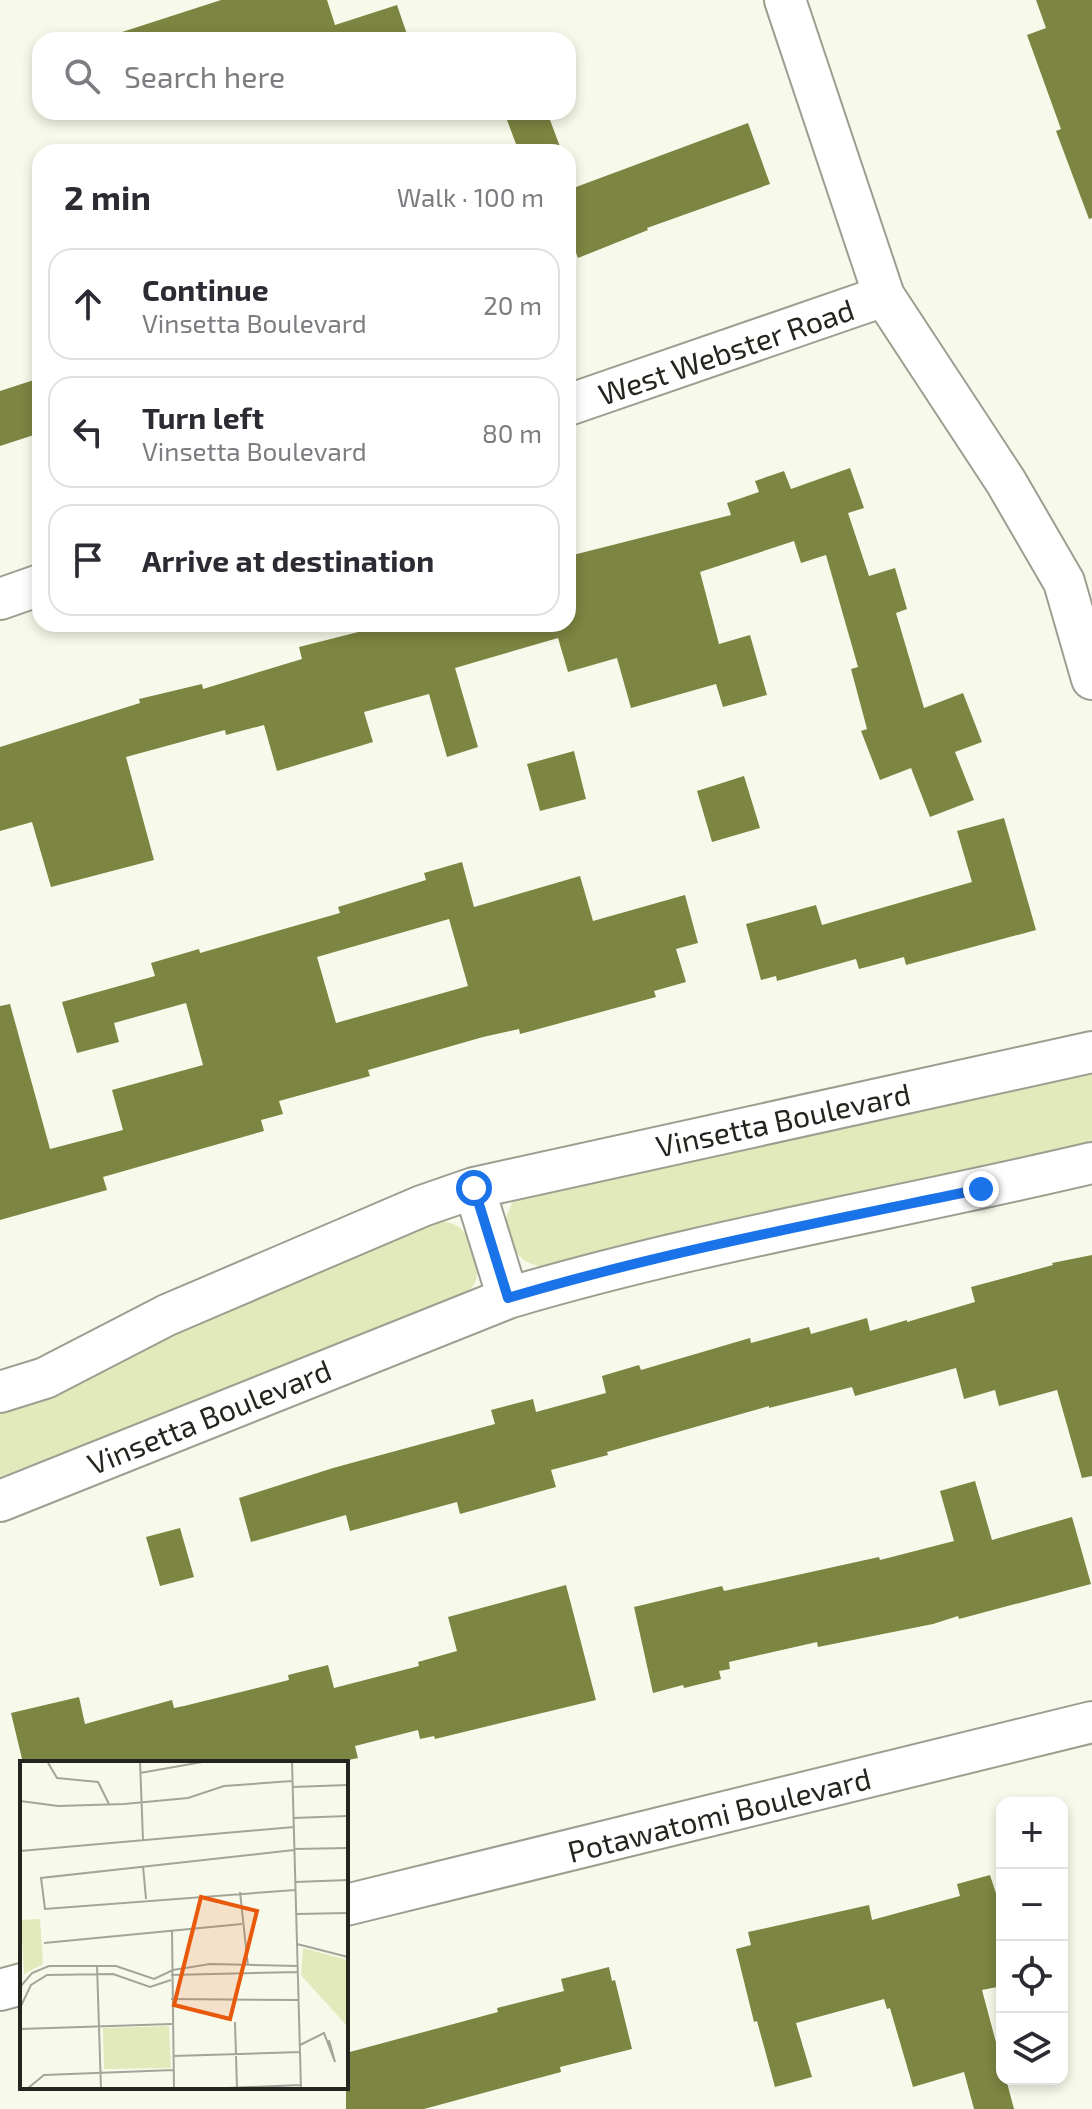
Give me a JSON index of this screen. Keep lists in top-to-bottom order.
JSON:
{
  "streets": {
    "street": ["West Webster Road", "Vinsetta Boulevard", "Potawatomi Boulevard"]
  },
  "page": {
    "search": "Search here",
    "heading": ["2 min", "Walk · 100 m"],
    "list": [
      ["Continue", "Vinsetta Boulevard", "20 m"],
      ["Turn left", "Vinsetta Boulevard", "80 m"],
      "Arrive at destination"
    ],
    "map_buttons": ["+", "−"]
  }
}
